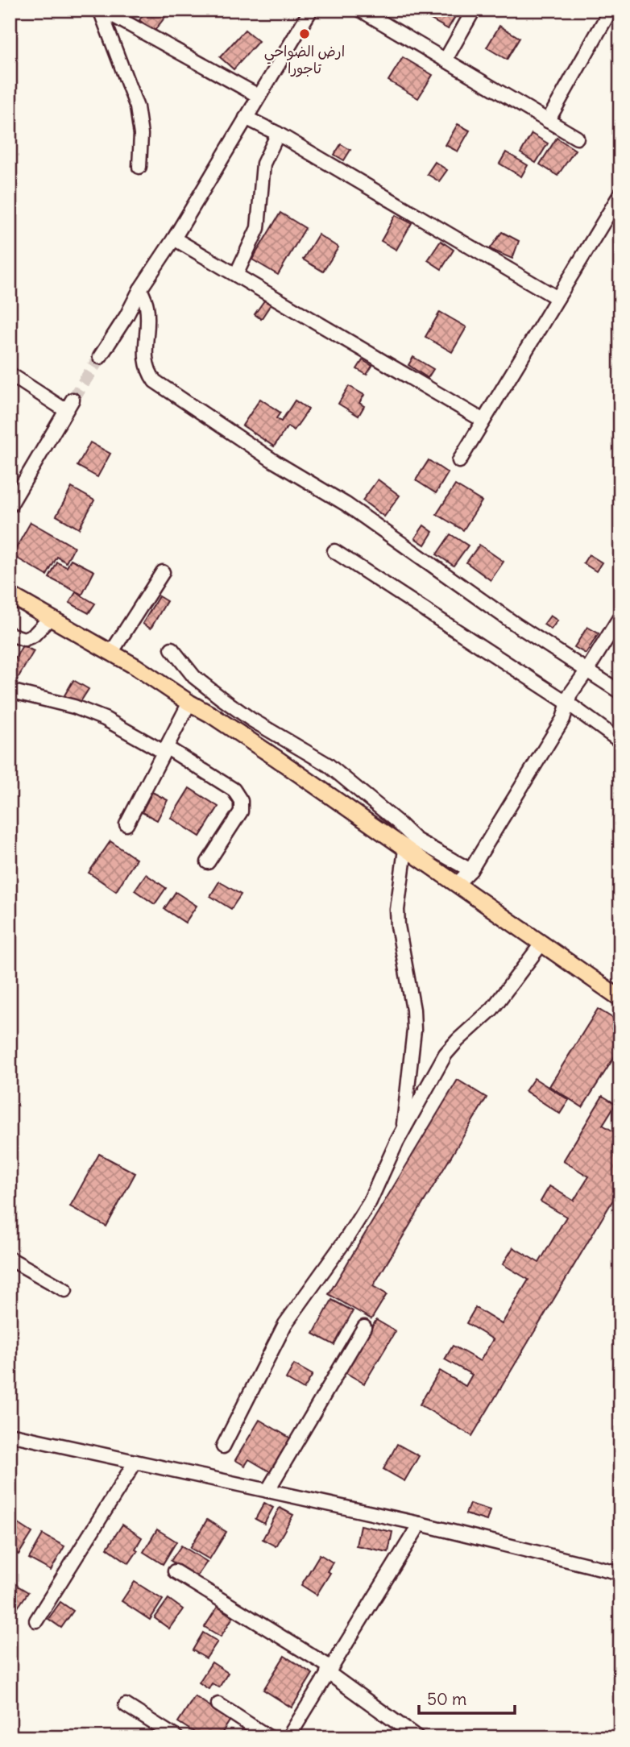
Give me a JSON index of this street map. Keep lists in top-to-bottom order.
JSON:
{
  "places": ["ارض الضواحي تاجورا"],
  "scale_bar": "50 m"
}
